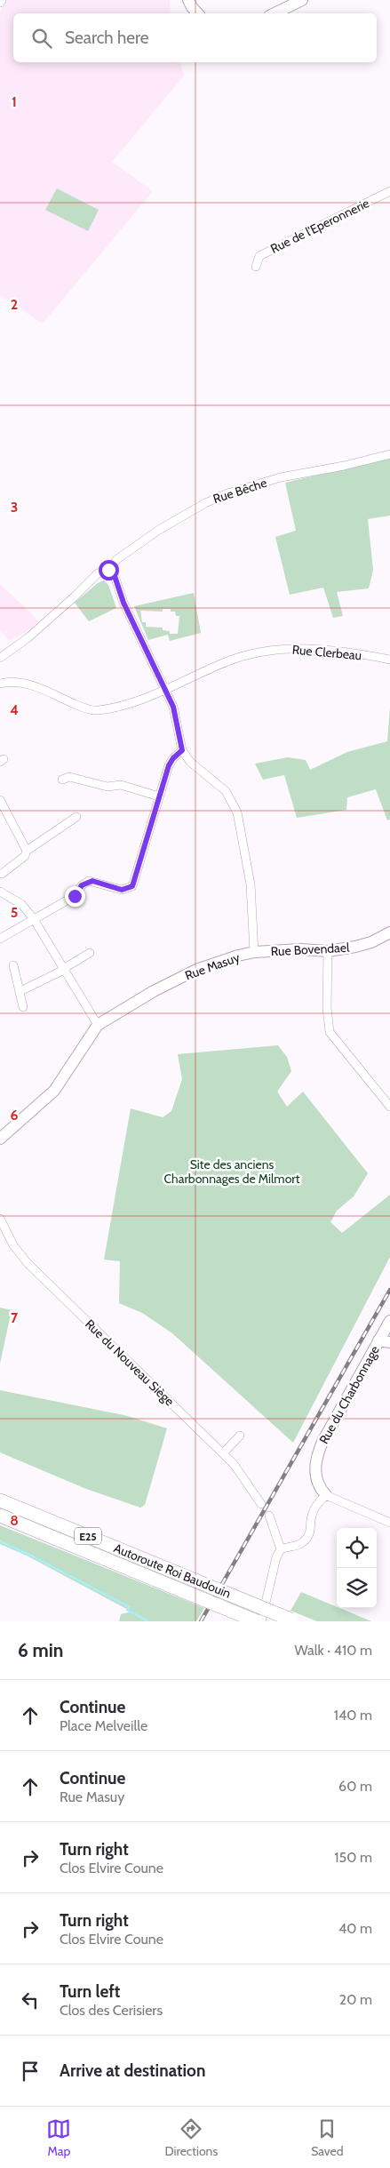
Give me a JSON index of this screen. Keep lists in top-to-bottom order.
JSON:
{
  "streets": {
    "highway": ["E25", "Autoroute Roi Baudouin"],
    "street": [
      "Rue de l'Eperonnerie",
      "Rue Bêche",
      "Rue Clerbeau",
      "Rue Bovendael",
      "Rue Masuy",
      "Rue du Nouveau Siège",
      "Rue du Charbonnage"
    ]
  },
  "crossings": [
    ["Rue Bêche", "Rue Masuy"],
    ["Rue Clerbeau", "Rue Masuy"],
    ["Rue Bovendael", "Rue Masuy"]
  ],
  "parks": ["Site des anciens Charbonnages de Milmort"],
  "page": {
    "search": "Search here",
    "heading": ["6 min", "Walk · 410 m"],
    "list": [
      ["Continue", "Place Melveille", "140 m"],
      ["Continue", "Rue Masuy", "60 m"],
      ["Turn right", "Clos Elvire Coune", "150 m"],
      ["Turn right", "Clos Elvire Coune", "40 m"],
      ["Turn left", "Clos des Cerisiers", "20 m"],
      "Arrive at destination"
    ],
    "nav": ["Map", "Directions", "Saved"]
  },
  "grid": {
    "rows": [
      "1",
      "2",
      "3",
      "4",
      "5",
      "6",
      "7",
      "8"
    ]
  }
}
